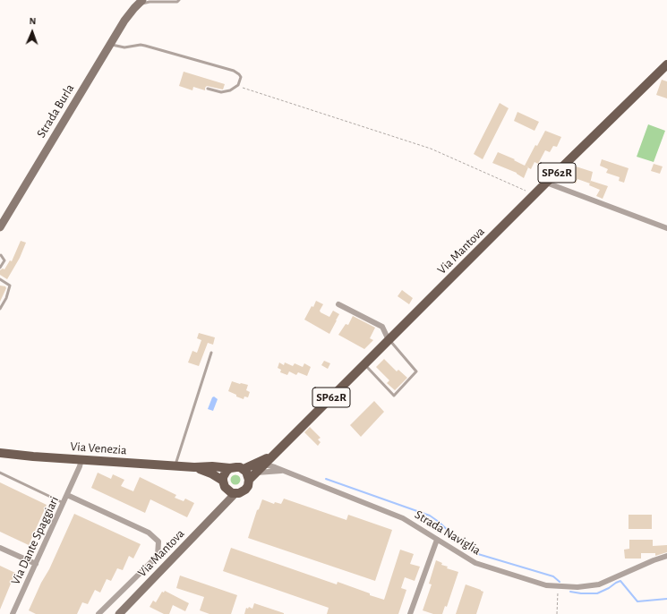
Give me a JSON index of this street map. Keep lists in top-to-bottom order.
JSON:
{
  "streets": {
    "main road": [
      "Strada Burla",
      "SP62R",
      "Via Mantova",
      "Via Venezia"
    ],
    "street": ["Strada Naviglia", "Via Dante Spaggiari"]
  },
  "crossings": [
    ["Via Mantova", "Via Venezia"],
    ["Via Mantova", "Strada Naviglia"],
    ["Via Venezia", "Via Dante Spaggiari"]
  ],
  "north": "top"
}
